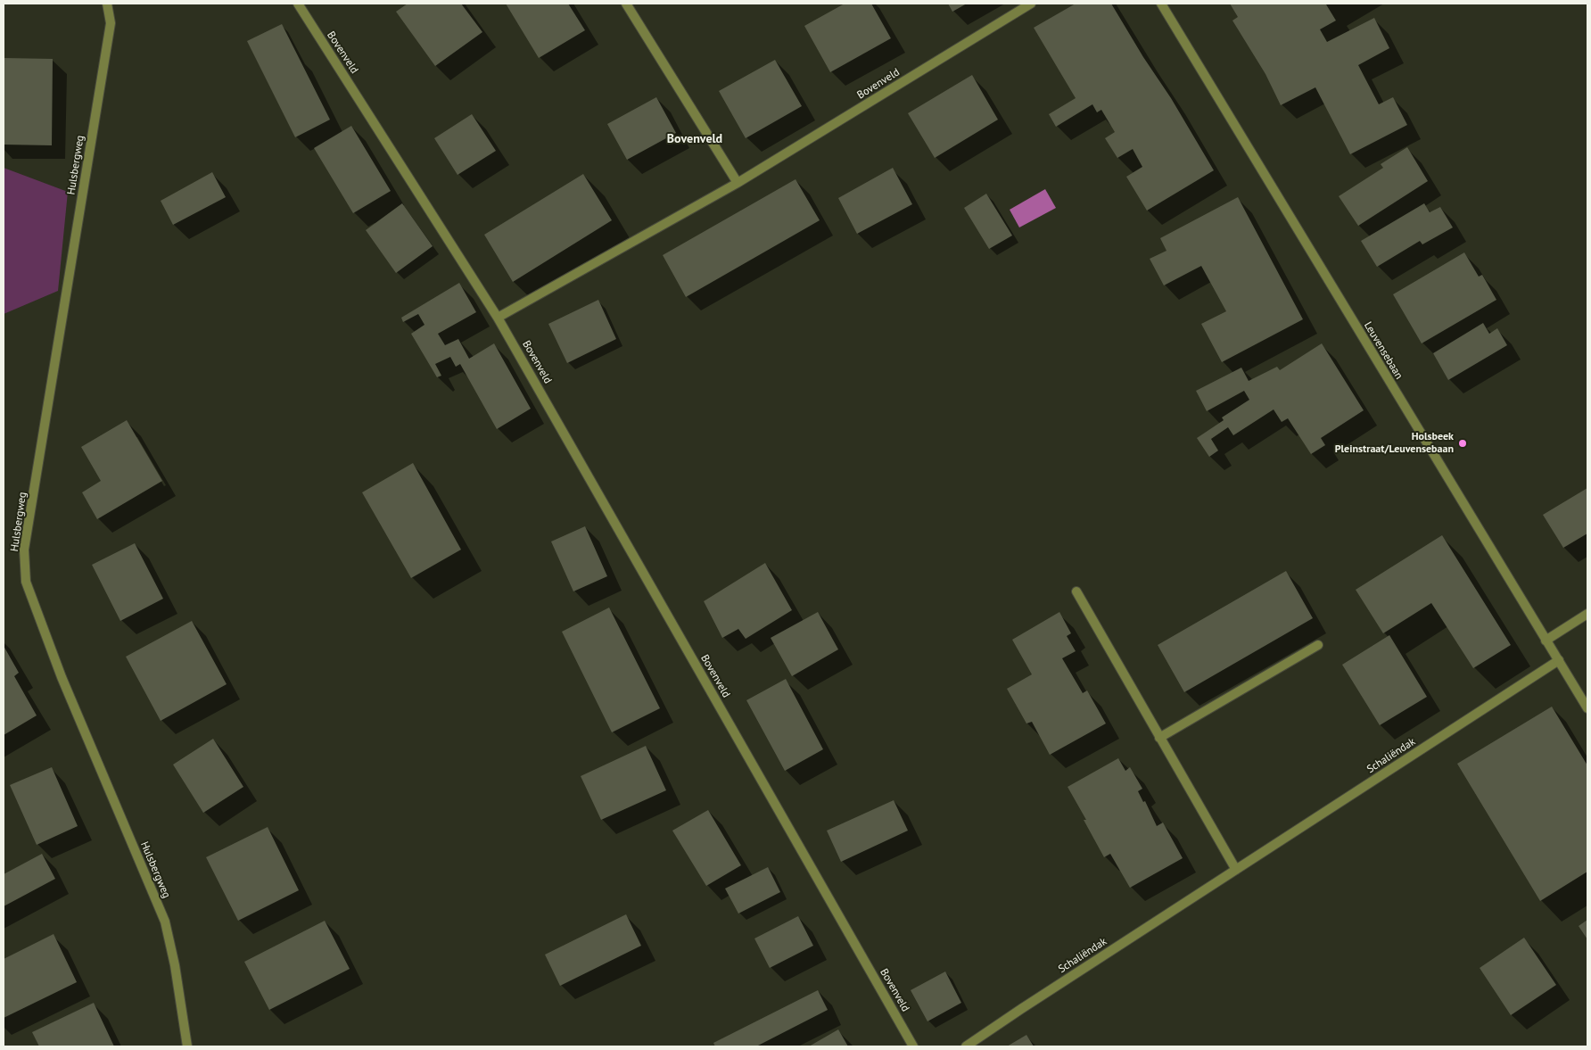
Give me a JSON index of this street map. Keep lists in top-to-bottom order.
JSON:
{
  "streets": {
    "street": [
      "Bovenveld",
      "Hulsbergweg",
      "Leuvensebaan",
      "Schaliëndak"
    ]
  },
  "crossings": [
    ["Leuvensebaan", "Schaliëndak"]
  ],
  "districts": ["Bovenveld"],
  "places": ["Holsbeek Pleinstraat/Leuvensebaan"]
}
